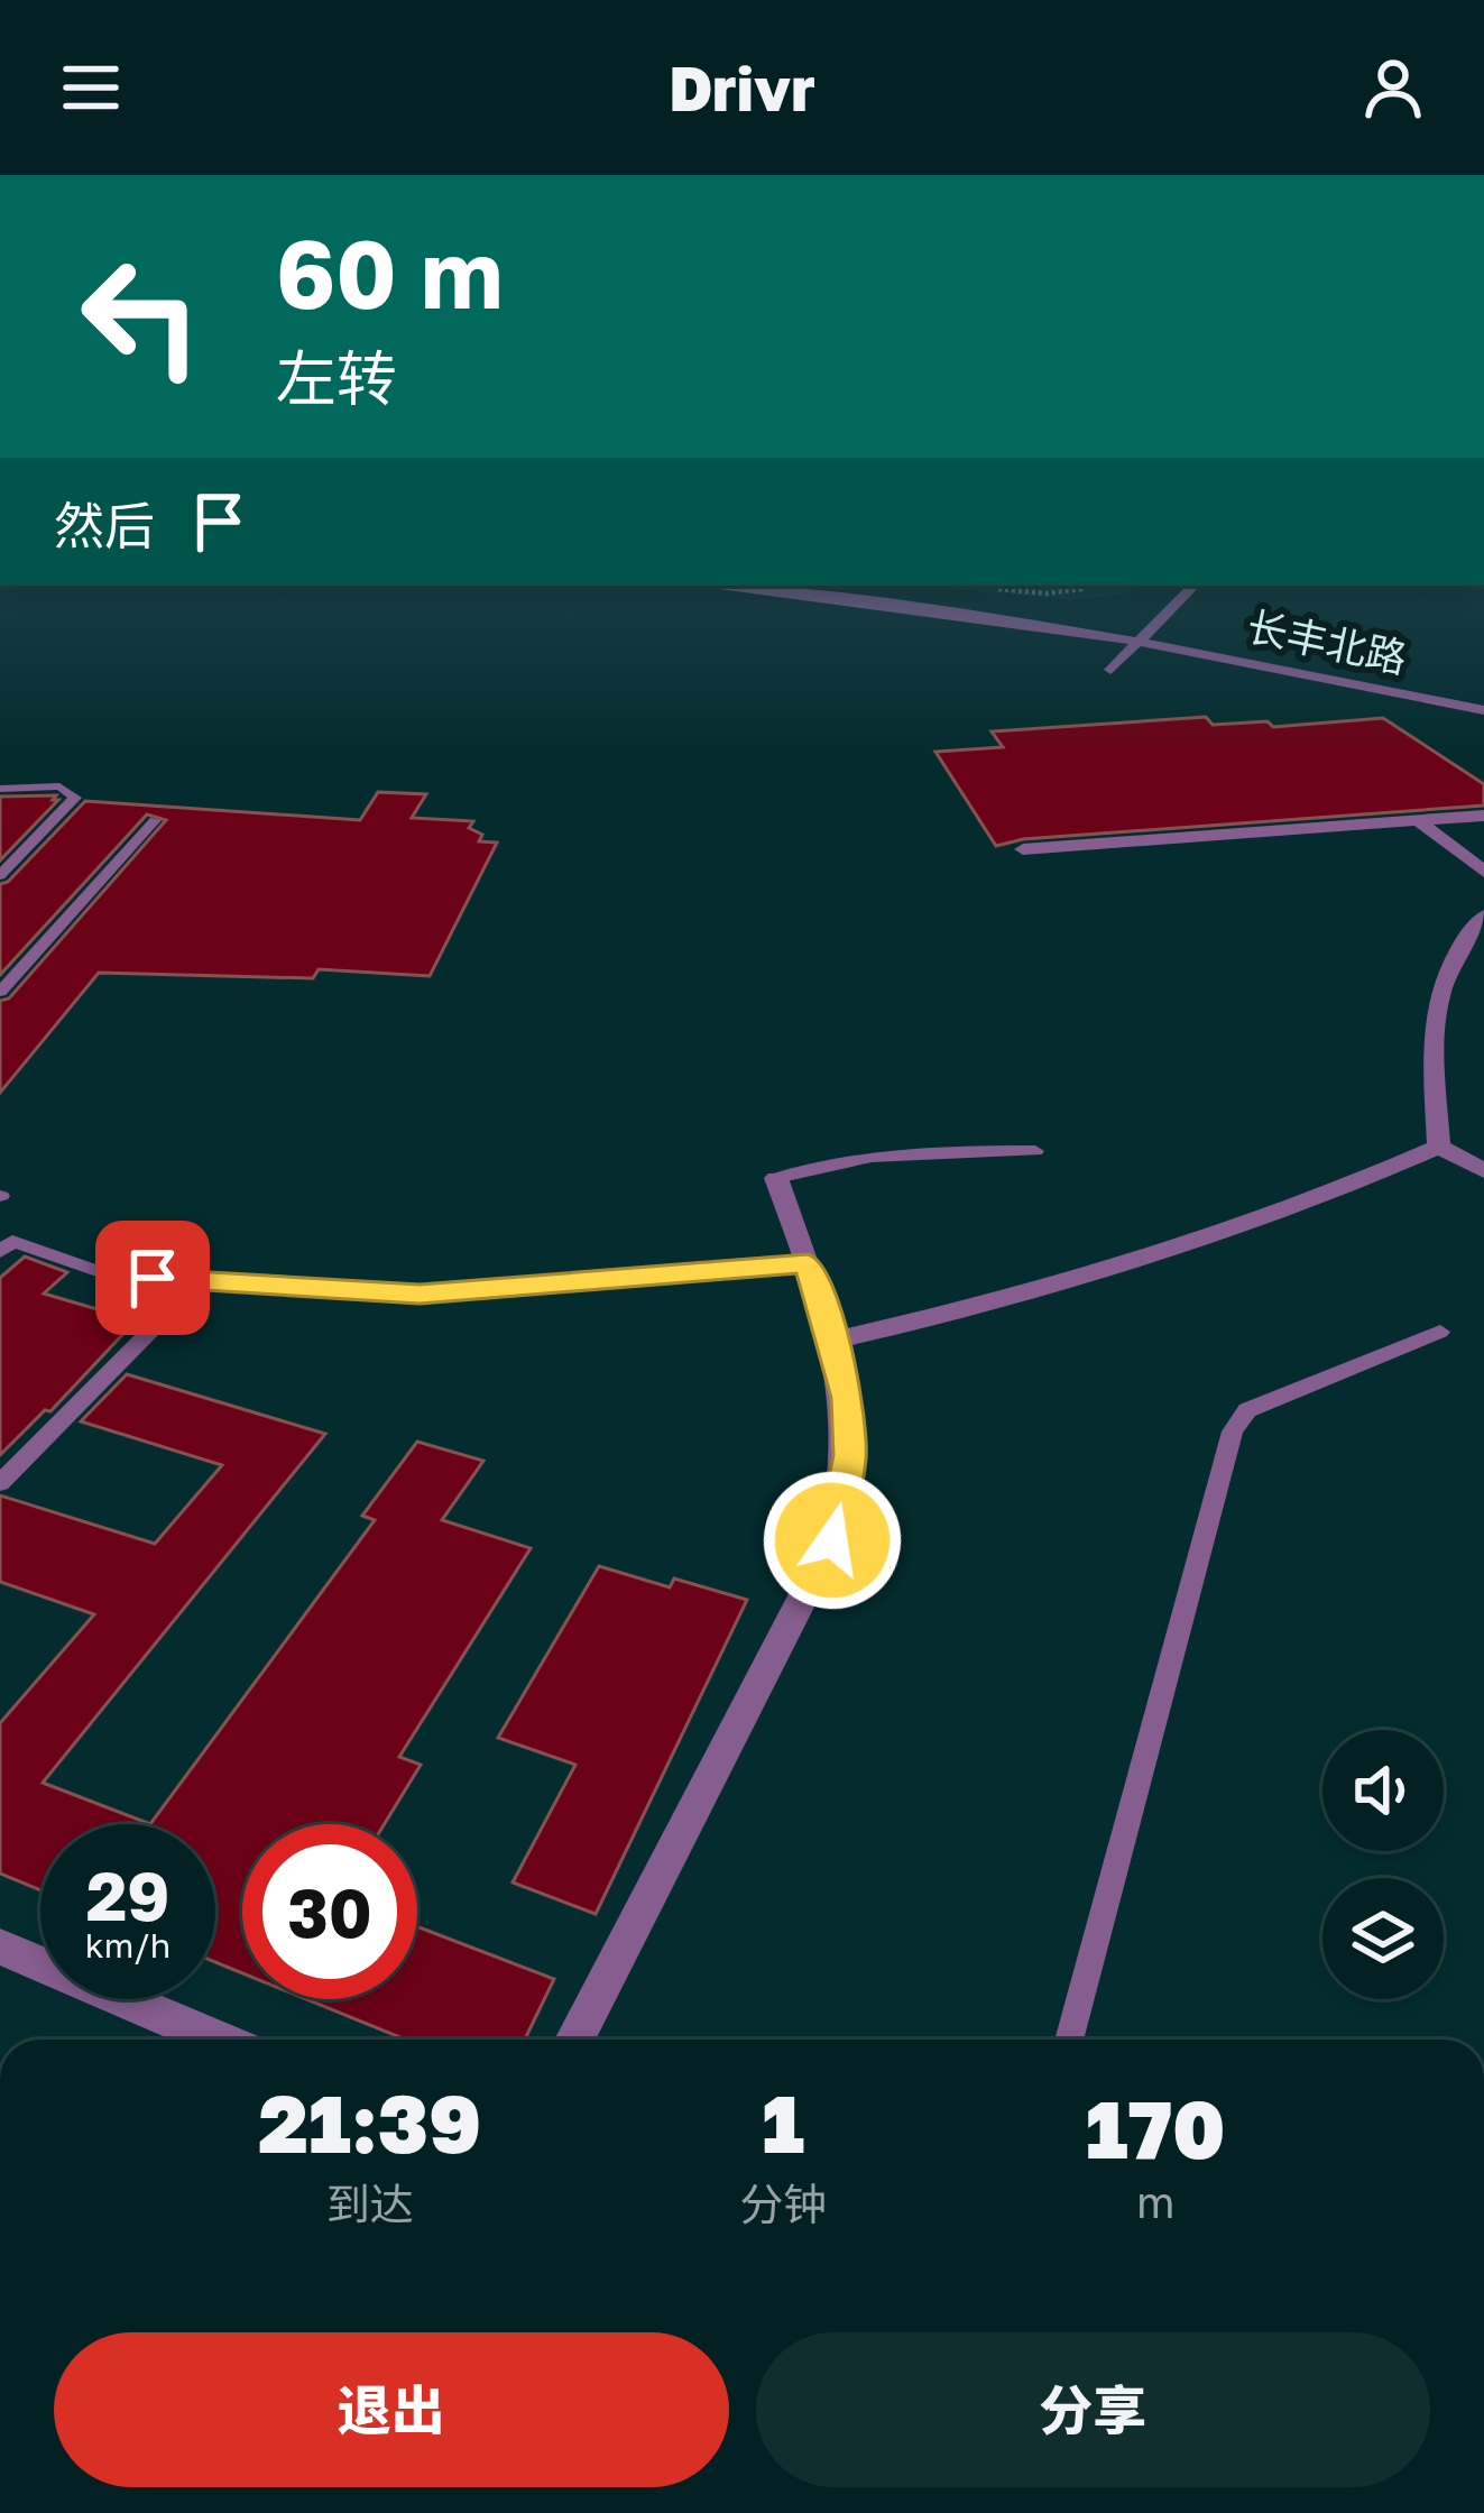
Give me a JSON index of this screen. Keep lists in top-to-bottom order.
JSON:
{
  "streets": {
    "street": ["长丰北路"]
  },
  "page": {
    "header": "Drivr",
    "turn": ["60 m", "左转"],
    "then": "然后",
    "speed": "29 km/h",
    "limit": "30",
    "eta": [
      "21:39",
      "到达",
      "1",
      "分钟",
      "170",
      "m"
    ],
    "buttons": ["退出", "分享"]
  }
}
